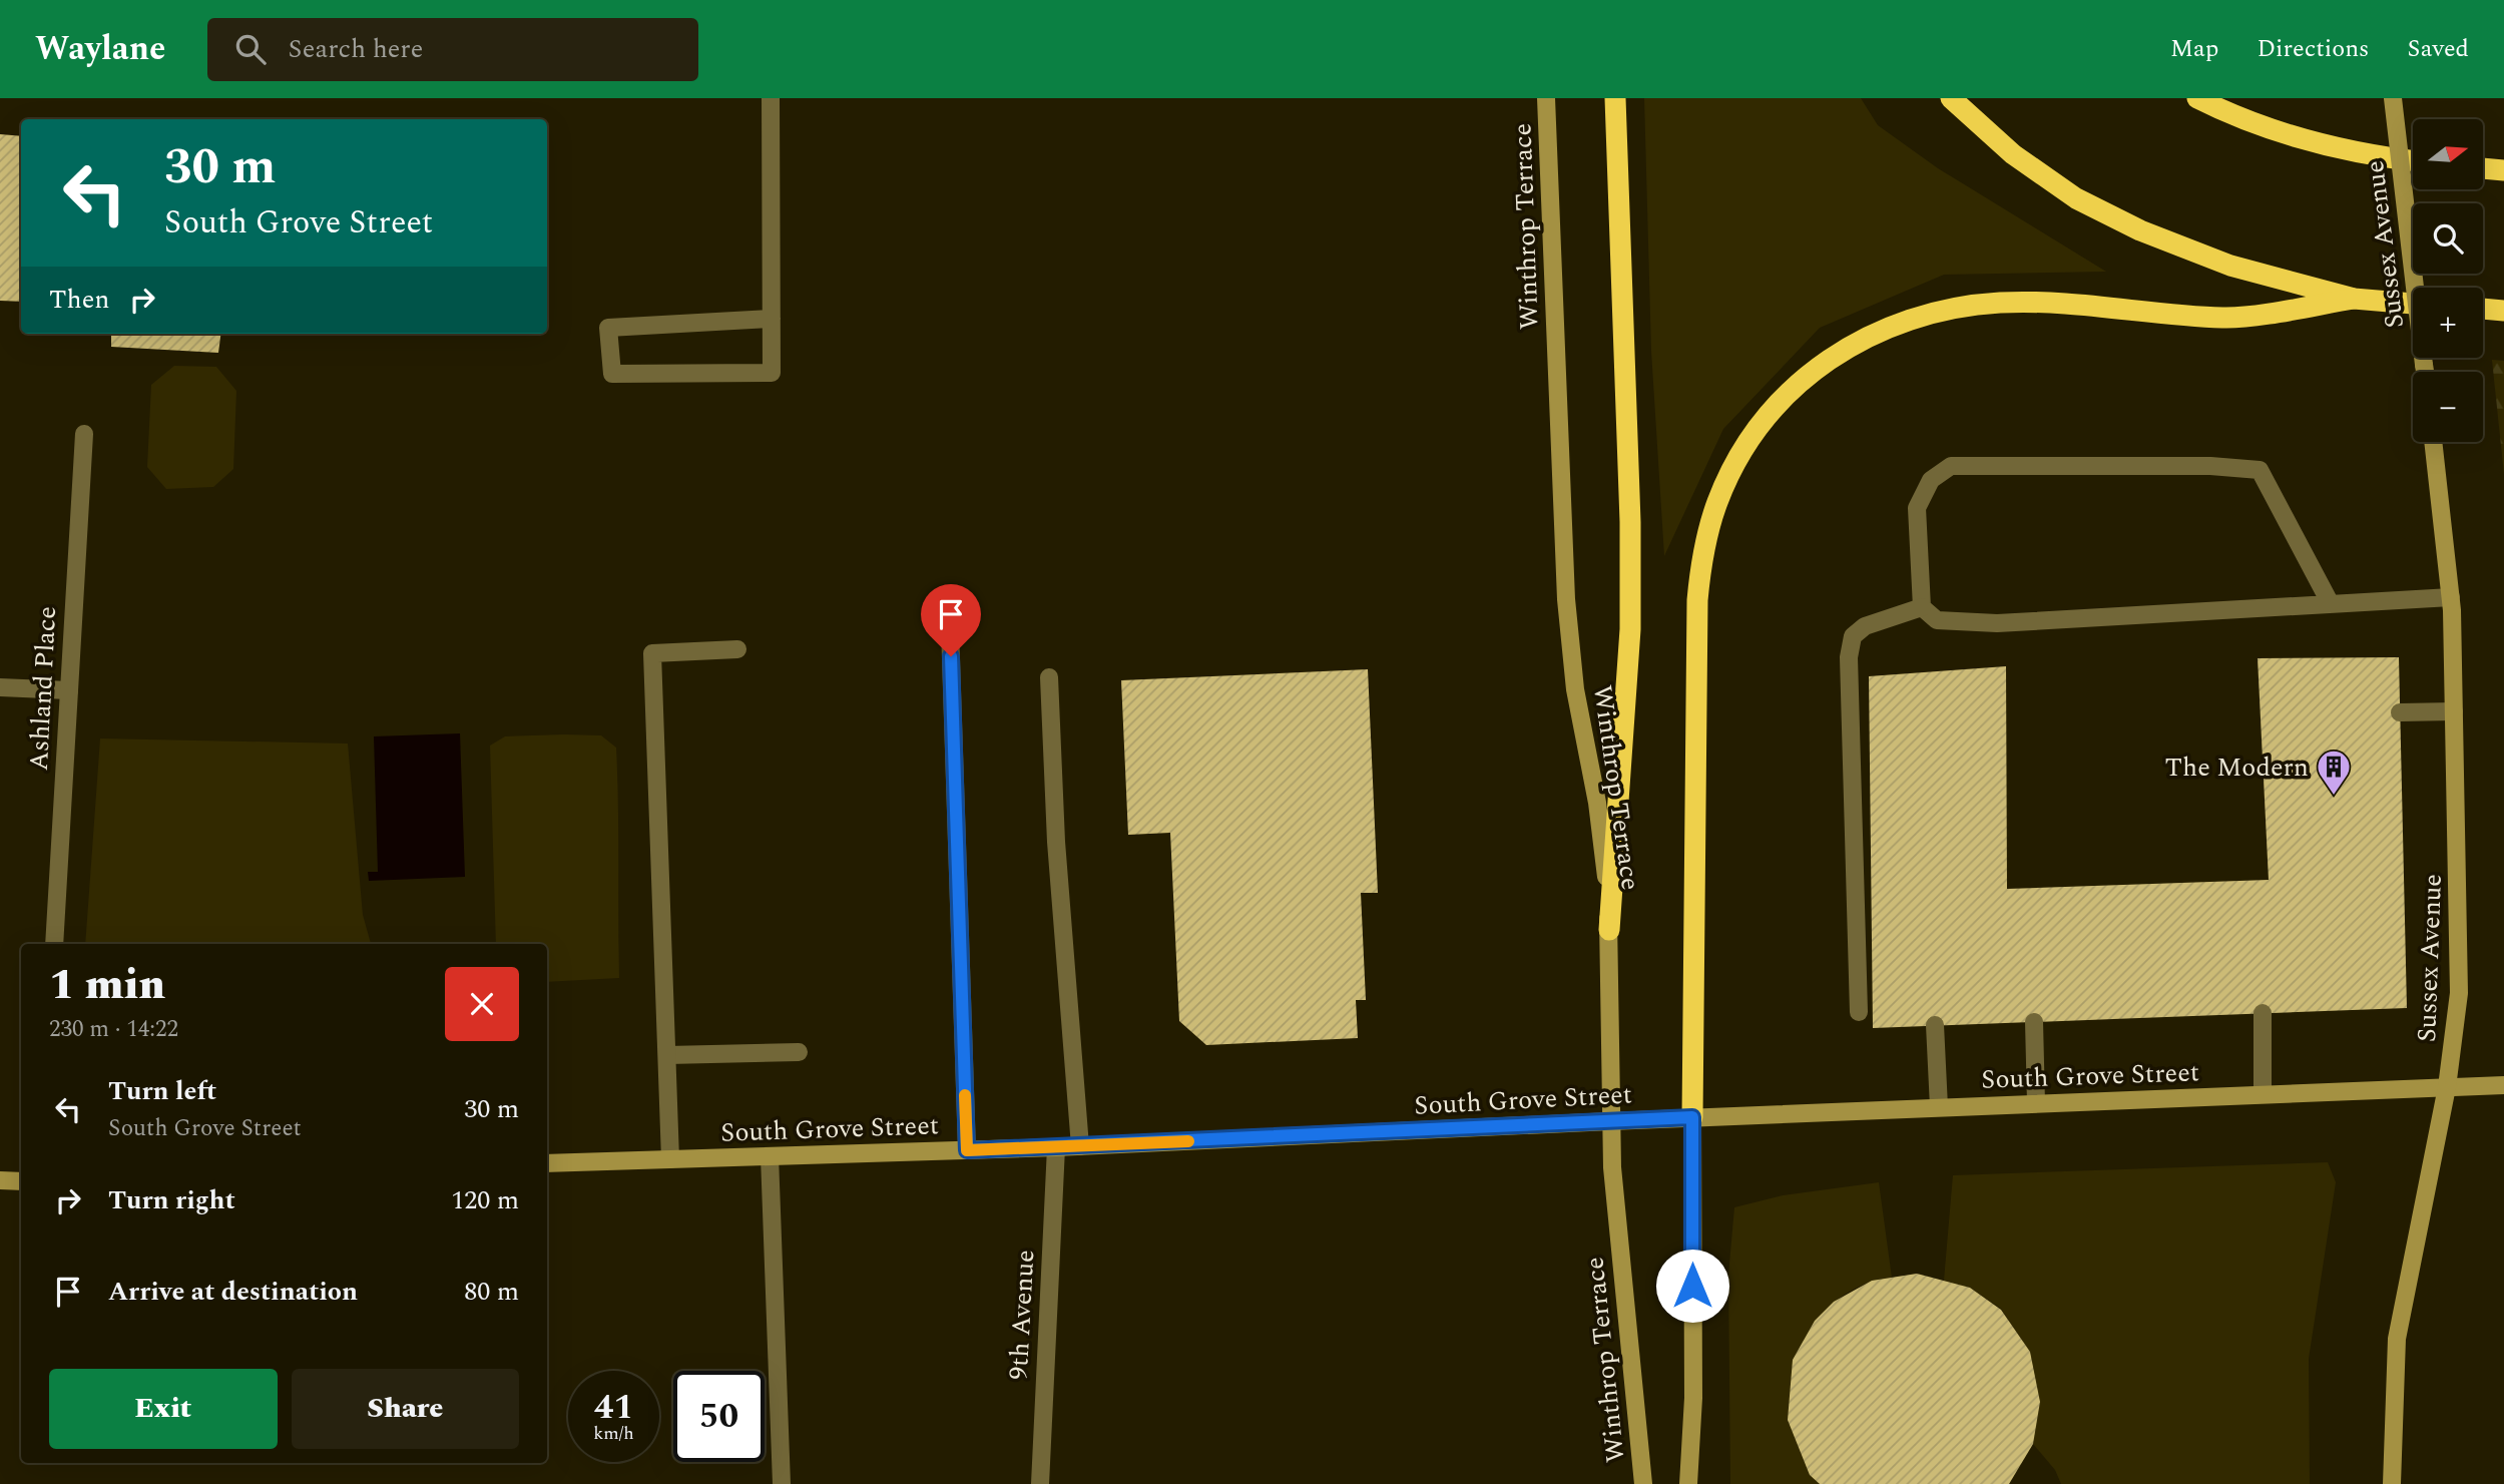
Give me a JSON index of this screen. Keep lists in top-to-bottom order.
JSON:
{
  "streets": {
    "main road": ["Winthrop Terrace", "Sussex Avenue", "South Grove Street"],
    "street": ["Ashland Place", "9th Avenue"]
  },
  "crossings": [
    ["Winthrop Terrace", "South Grove Street"],
    ["Sussex Avenue", "South Grove Street"],
    ["South Grove Street", "9th Avenue"]
  ],
  "places": {
    "building": ["The Modern"]
  },
  "north": "right",
  "page": {
    "header": "Waylane",
    "search": "Search here",
    "nav": ["Map", "Directions", "Saved"],
    "map_buttons": ["+", "−"],
    "turn": ["30 m", "South Grove Street"],
    "then": "Then",
    "heading": ["1 min", "230 m · 14:22"],
    "list": [
      {
        "name": "Turn left",
        "note": "South Grove Street",
        "value": "30 m"
      },
      {
        "name": "Turn right",
        "value": "120 m"
      },
      {
        "name": "Arrive at destination",
        "value": "80 m"
      }
    ],
    "buttons": ["Exit", "Share"],
    "speed": "41 km/h",
    "limit": "50"
  }
}
